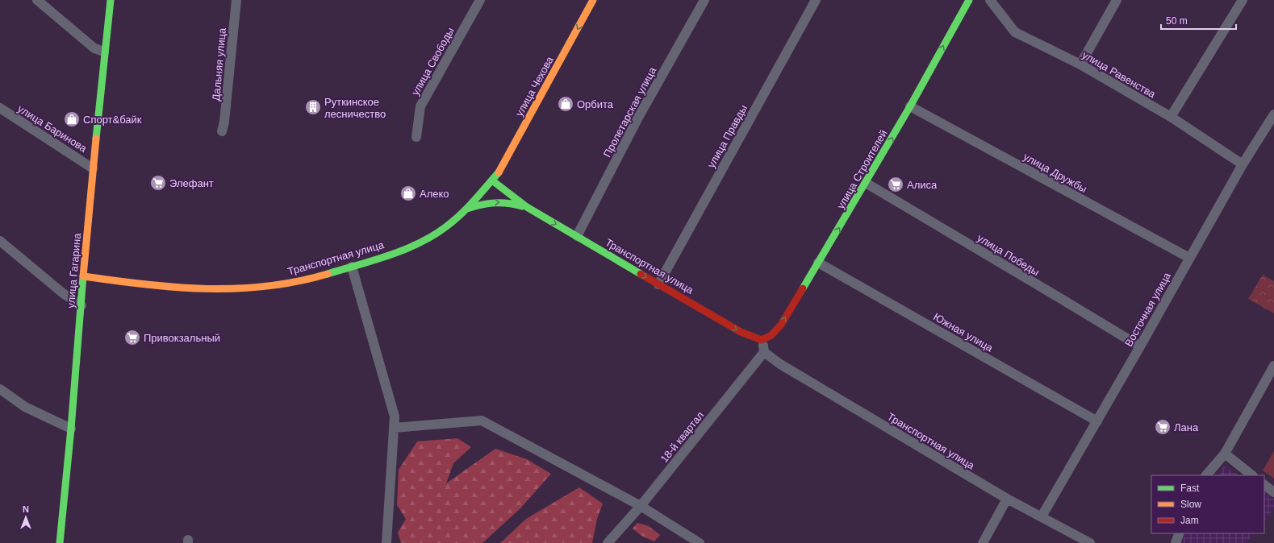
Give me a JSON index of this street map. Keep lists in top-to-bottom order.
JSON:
{
  "streets": {
    "street": [
      "улица Свободы",
      "Дальняя улица",
      "улица Равенства",
      "улица Чехова",
      "Пролетарская улица",
      "улица Баринова",
      "улица Правды",
      "улица Строителей",
      "улица Дружбы",
      "улица Победы",
      "Транспортная улица",
      "улица Гагарина",
      "Восточная улица",
      "Южная улица",
      "18-й квартал"
    ]
  },
  "crossings": [
    ["улица Равенства", "Восточная улица"],
    ["улица Чехова", "Транспортная улица"],
    ["Пролетарская улица", "Транспортная улица"],
    ["улица Баринова", "улица Гагарина"],
    ["улица Правды", "Транспортная улица"],
    ["улица Строителей", "улица Дружбы"],
    ["улица Строителей", "улица Победы"],
    ["улица Строителей", "Транспортная улица"],
    ["улица Строителей", "Южная улица"],
    ["улица Дружбы", "Восточная улица"],
    ["улица Победы", "Восточная улица"],
    ["Транспортная улица", "улица Гагарина"],
    ["Транспортная улица", "Восточная улица"],
    ["Транспортная улица", "18-й квартал"],
    ["Восточная улица", "Южная улица"]
  ],
  "one_way": ["улица Чехова", "улица Строителей"],
  "places": {
    "shop": ["Орбита", "Спорт&байк", "Алеко"],
    "building": ["Руткинское лесничество"],
    "supermarket": [
      "Элефант",
      "Алиса",
      "Привокзальный",
      "Лана"
    ]
  },
  "legend": ["Fast", "Slow", "Jam"],
  "scale_bar": "50 m",
  "north": "top"
}
